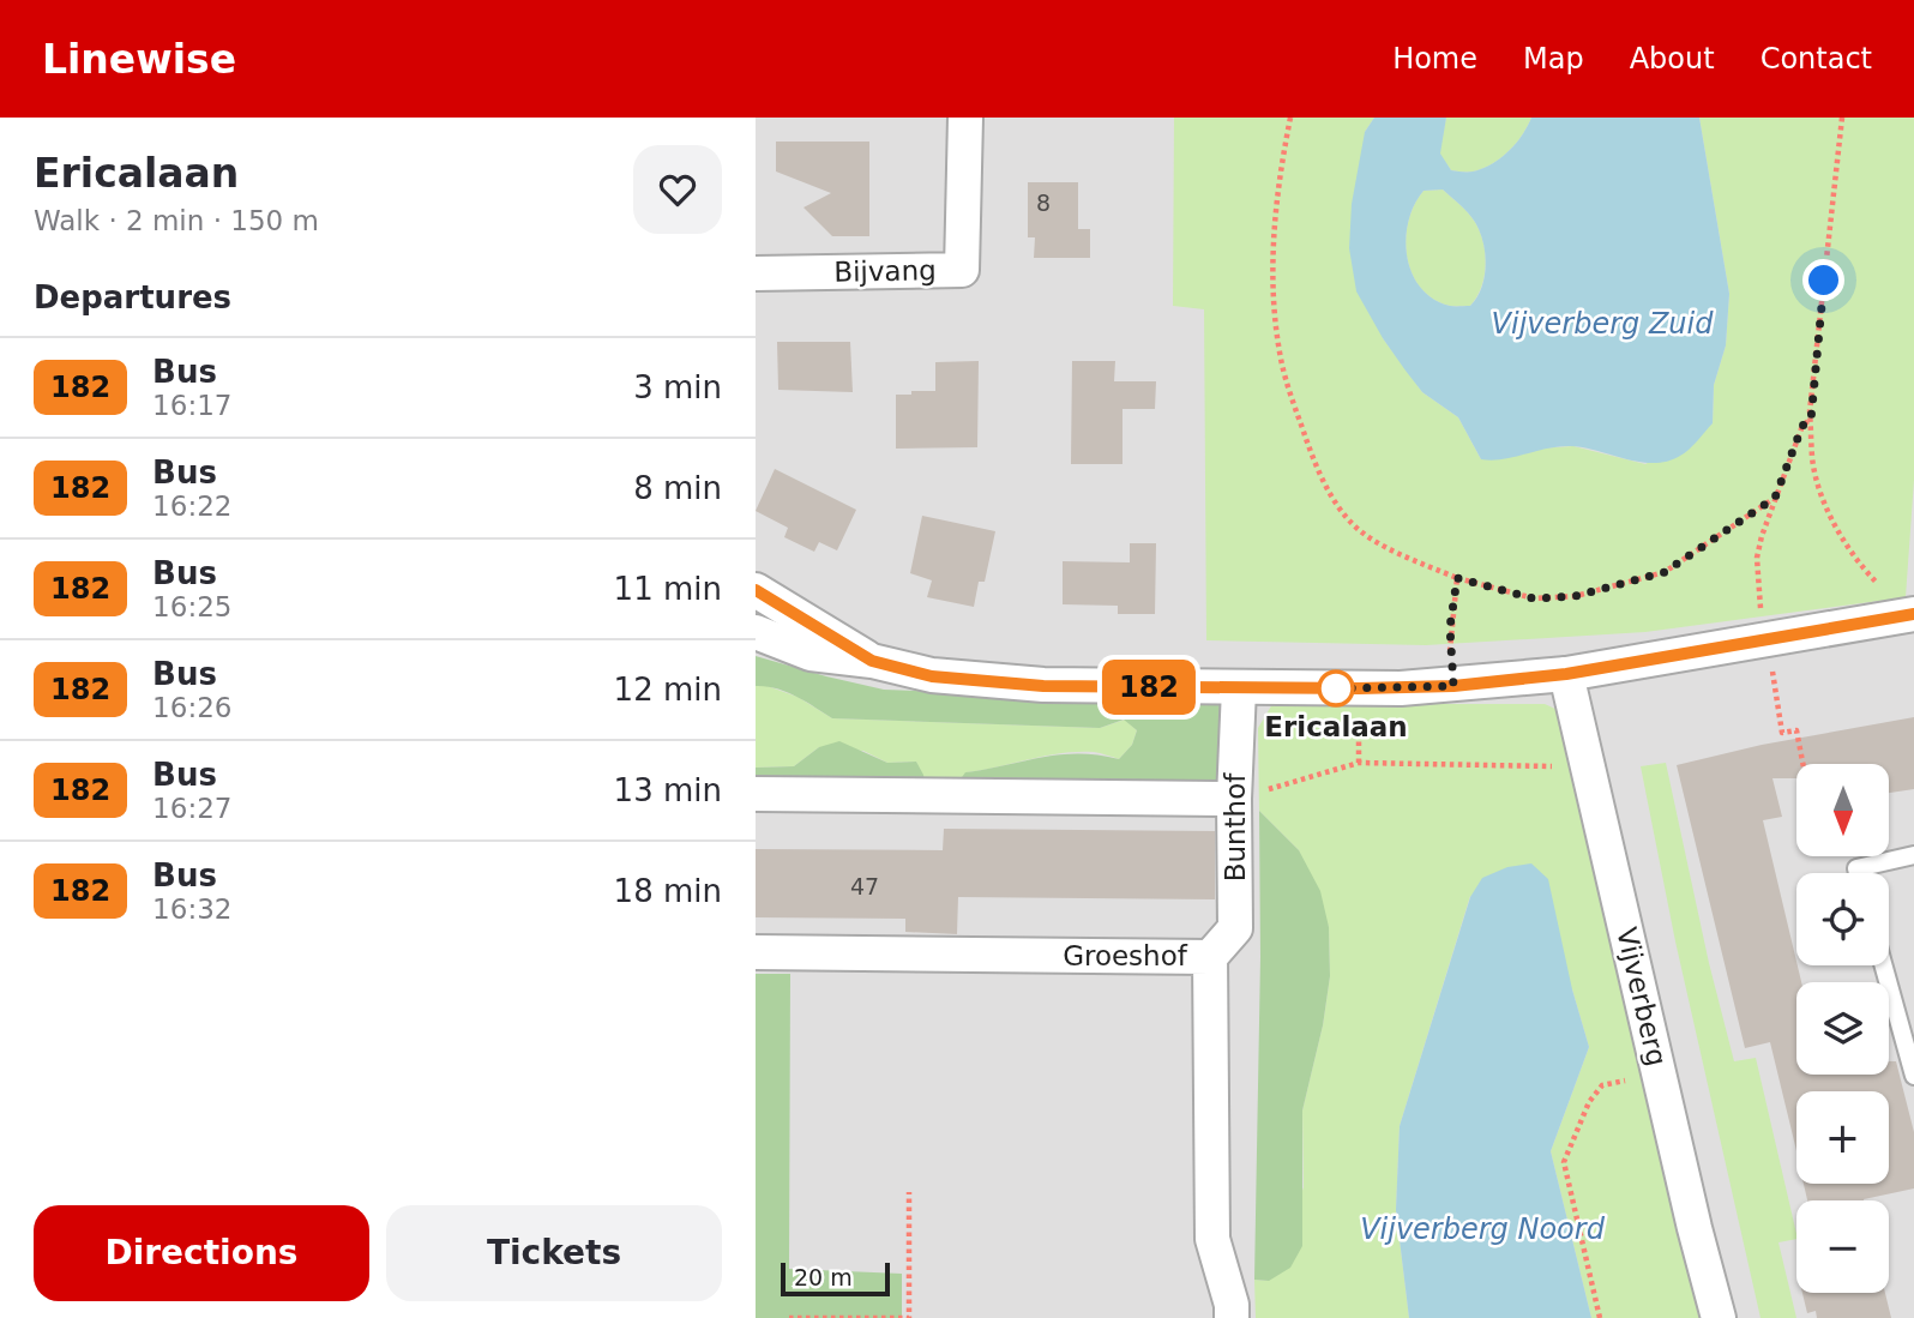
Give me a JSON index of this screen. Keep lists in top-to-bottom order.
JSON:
{
  "streets": {
    "street": [
      "Bijvang",
      "Bunthof",
      "Groeshof",
      "Vijverberg"
    ]
  },
  "crossings": [
    ["Bunthof", "Groeshof"]
  ],
  "water": ["Vijverberg Zuid", "Vijverberg Noord"],
  "places": ["Ericalaan"],
  "lines": ["bus line 182"],
  "house_numbers": ["8", "47"],
  "scale_bar": "20 m",
  "north": "bottom",
  "page": {
    "header": "Linewise",
    "nav": [
      "Home",
      "Map",
      "About",
      "Contact"
    ],
    "heading": [
      ["Ericalaan", "Walk · 2 min · 150 m"],
      "Departures"
    ],
    "on_map": "182",
    "list": [
      {
        "mark": "182",
        "name": "Bus",
        "note": "16:17",
        "value": "3 min"
      },
      {
        "mark": "182",
        "name": "Bus",
        "note": "16:22",
        "value": "8 min"
      },
      {
        "mark": "182",
        "name": "Bus",
        "note": "16:25",
        "value": "11 min"
      },
      {
        "mark": "182",
        "name": "Bus",
        "note": "16:26",
        "value": "12 min"
      },
      {
        "mark": "182",
        "name": "Bus",
        "note": "16:27",
        "value": "13 min"
      },
      {
        "mark": "182",
        "name": "Bus",
        "note": "16:32",
        "value": "18 min"
      }
    ],
    "map_buttons": ["+", "−"],
    "buttons": ["Directions", "Tickets"],
    "scale": "20 m"
  }
}
